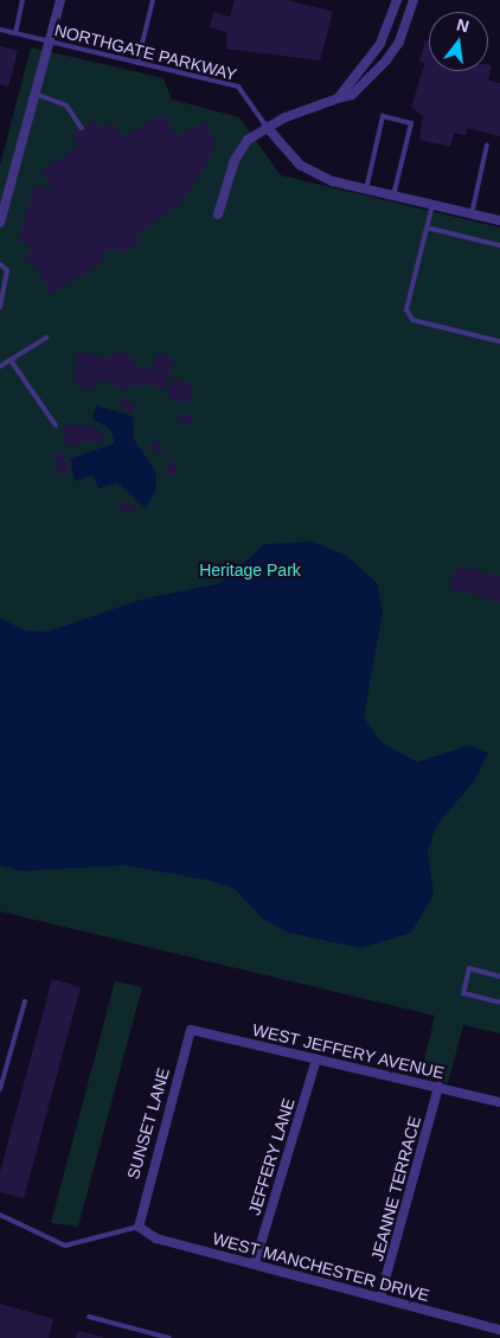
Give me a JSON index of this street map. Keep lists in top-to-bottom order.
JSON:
{
  "streets": {
    "street": [
      "WEST JEFFERY AVENUE",
      "SUNSET LANE",
      "JEFFERY LANE",
      "JEANNE TERRACE",
      "WEST MANCHESTER DRIVE"
    ],
    "lane": ["NORTHGATE PARKWAY"]
  },
  "crossings": [
    ["WEST JEFFERY AVENUE", "SUNSET LANE"],
    ["WEST JEFFERY AVENUE", "JEFFERY LANE"],
    ["WEST JEFFERY AVENUE", "JEANNE TERRACE"],
    ["SUNSET LANE", "WEST MANCHESTER DRIVE"],
    ["JEFFERY LANE", "WEST MANCHESTER DRIVE"],
    ["JEANNE TERRACE", "WEST MANCHESTER DRIVE"]
  ],
  "parks": ["Heritage Park"],
  "north": "top"
}
